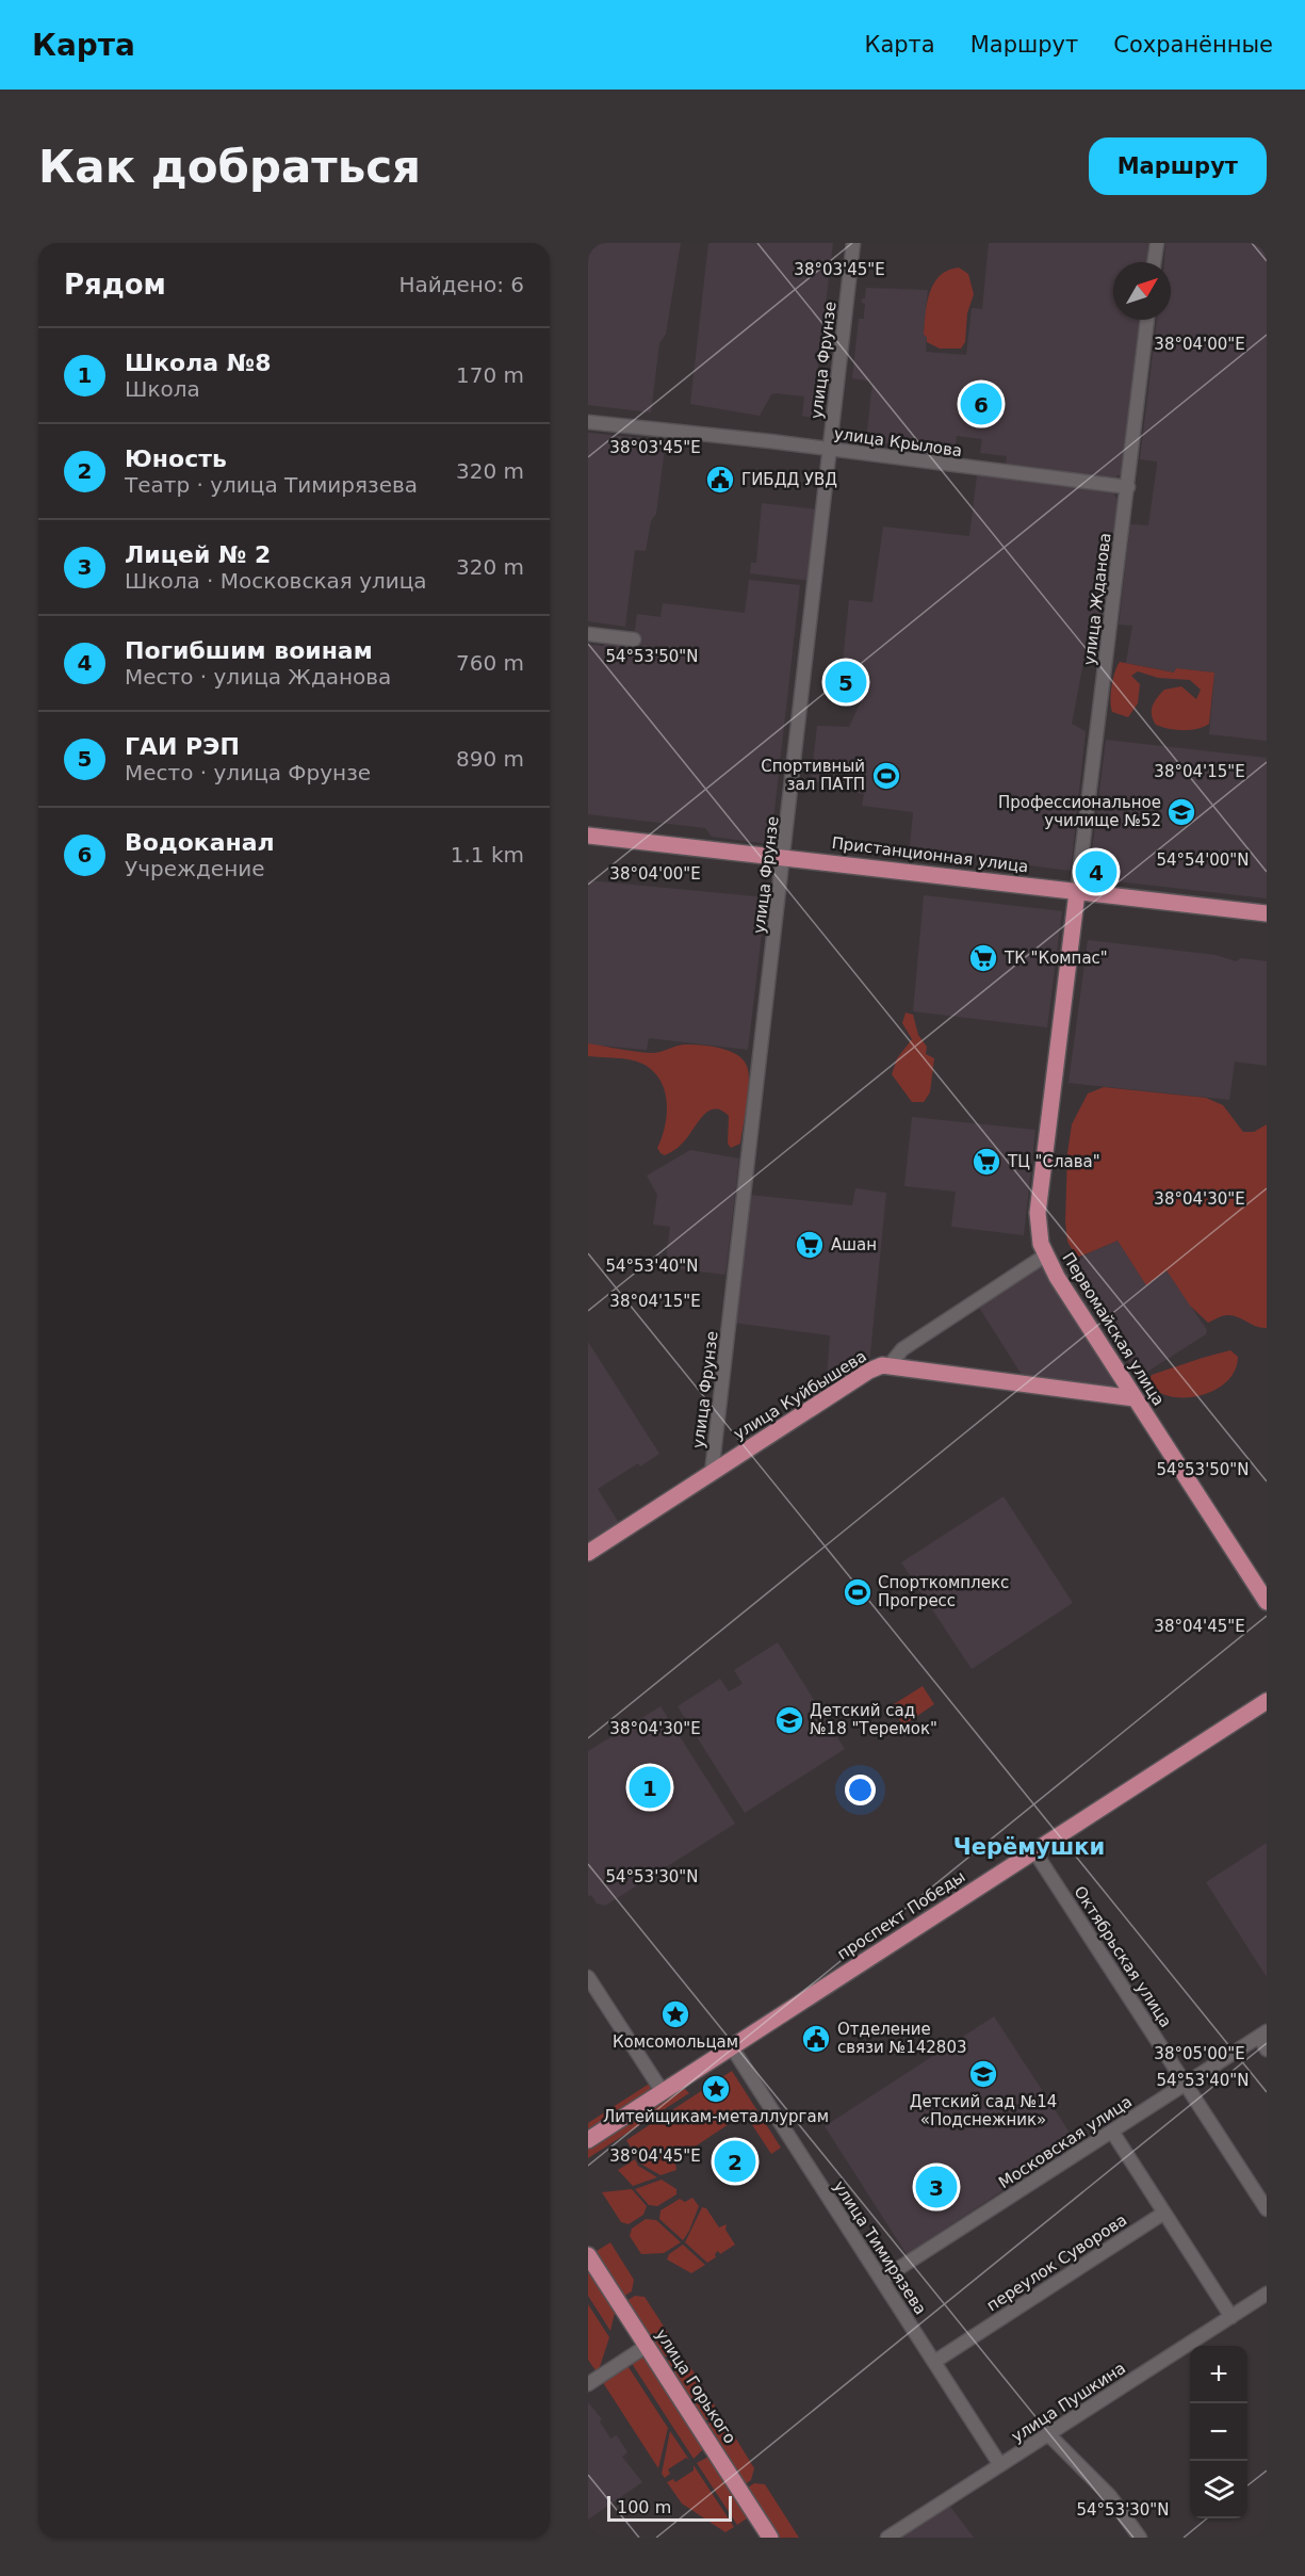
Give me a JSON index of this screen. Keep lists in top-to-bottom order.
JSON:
{
  "streets": {
    "main road": [
      "Пристанционная улица",
      "Первомайская улица",
      "улица Куйбышева",
      "проспект Победы",
      "улица Горького"
    ],
    "street": [
      "улица Фрунзе",
      "улица Крылова",
      "улица Жданова",
      "Октябрьская улица",
      "Московская улица",
      "улица Тимирязева",
      "переулок Суворова",
      "улица Пушкина"
    ]
  },
  "crossings": [
    ["улица Фрунзе", "улица Крылова"],
    ["улица Фрунзе", "Пристанционная улица"],
    ["улица Фрунзе", "улица Куйбышева"],
    ["улица Крылова", "улица Жданова"],
    ["улица Жданова", "Пристанционная улица"],
    ["улица Жданова", "Первомайская улица"],
    ["Пристанционная улица", "Первомайская улица"],
    ["Первомайская улица", "улица Куйбышева"],
    ["проспект Победы", "Октябрьская улица"],
    ["проспект Победы", "улица Тимирязева"],
    ["Октябрьская улица", "Московская улица"],
    ["Московская улица", "улица Тимирязева"],
    ["улица Тимирязева", "переулок Суворова"],
    ["улица Тимирязева", "улица Пушкина"]
  ],
  "districts": ["Черёмушки"],
  "places": {
    "public building": ["ГИБДД УВД", "Отделение связи №142803"],
    "sports": ["Спортивный зал ПАТП", "Спорткомплекс Прогресс"],
    "school or university": ["Профессиональное училище №52", "Детский сад №18 \"Теремок\"", "Детский сад №14 «Подснежник»"],
    "supermarket": ["ТК \"Компас\"", "ТЦ \"Слава\"", "Ашан"],
    "place": ["Комсомольцам", "Литейщикам-металлургам"]
  },
  "scale_bar": "100 m",
  "north": "top right",
  "page": {
    "header": "Карта",
    "nav": ["Карта", "Маршрут", "Сохранённые"],
    "buttons": "Маршрут",
    "title": "Как добраться",
    "heading": ["Рядом", "Найдено: 6"],
    "list": [
      {
        "mark": "1",
        "name": "Школа №8",
        "note": "Школа",
        "value": "170 m"
      },
      {
        "mark": "2",
        "name": "Юность",
        "note": "Театр · улица Тимирязева",
        "value": "320 m"
      },
      {
        "mark": "3",
        "name": "Лицей № 2",
        "note": "Школа · Московская улица",
        "value": "320 m"
      },
      {
        "mark": "4",
        "name": "Погибшим воинам",
        "note": "Место · улица Жданова",
        "value": "760 m"
      },
      {
        "mark": "5",
        "name": "ГАИ РЭП",
        "note": "Место · улица Фрунзе",
        "value": "890 m"
      },
      {
        "mark": "6",
        "name": "Водоканал",
        "note": "Учреждение",
        "value": "1.1 km"
      }
    ],
    "pins": [
      "6",
      "5",
      "4",
      "1",
      "2",
      "3"
    ],
    "map_buttons": ["+", "−"],
    "scale": "100 m"
  },
  "coordinates": [
    "38°03'45\"E",
    "38°04'00\"E",
    "54°53'50\"N",
    "38°04'15\"E",
    "54°54'00\"N",
    "38°04'30\"E",
    "54°53'40\"N",
    "38°04'45\"E",
    "54°53'30\"N",
    "38°05'00\"E"
  ]
}
